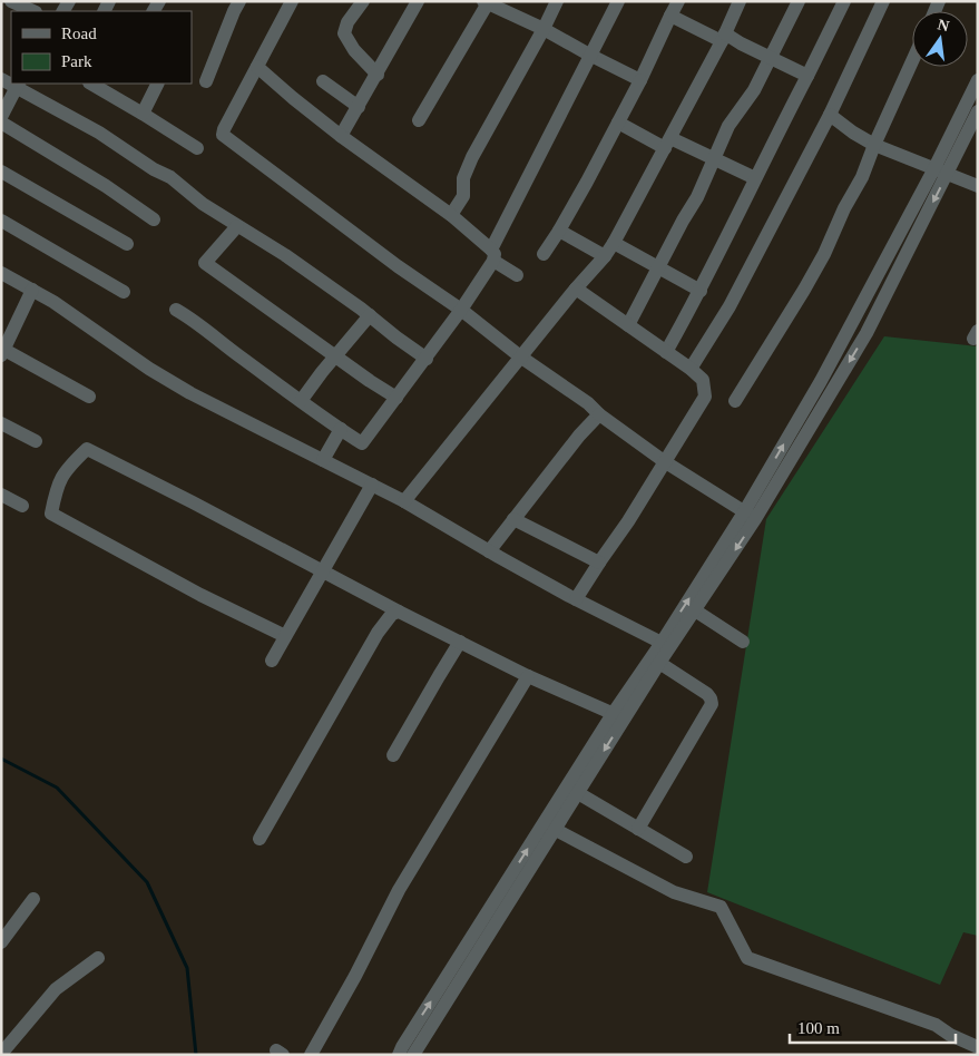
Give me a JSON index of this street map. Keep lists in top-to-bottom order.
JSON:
{
  "legend": ["Road", "Park"],
  "scale_bar": "100 m",
  "north": "top"
}
